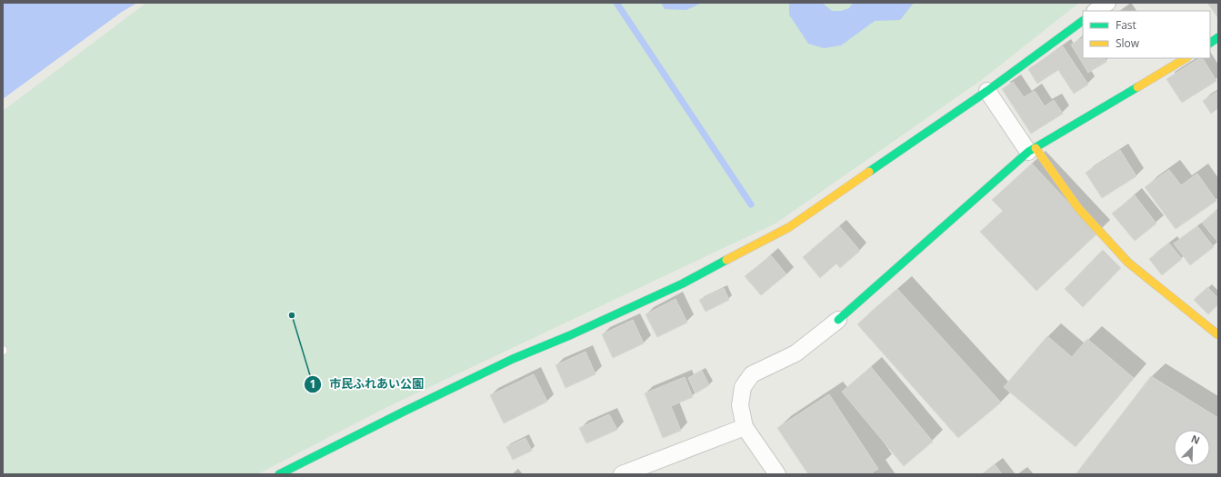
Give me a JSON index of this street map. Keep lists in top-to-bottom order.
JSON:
{
  "places": ["市民ふれあい公園"],
  "legend": ["Fast", "Slow"],
  "north": "top right"
}
